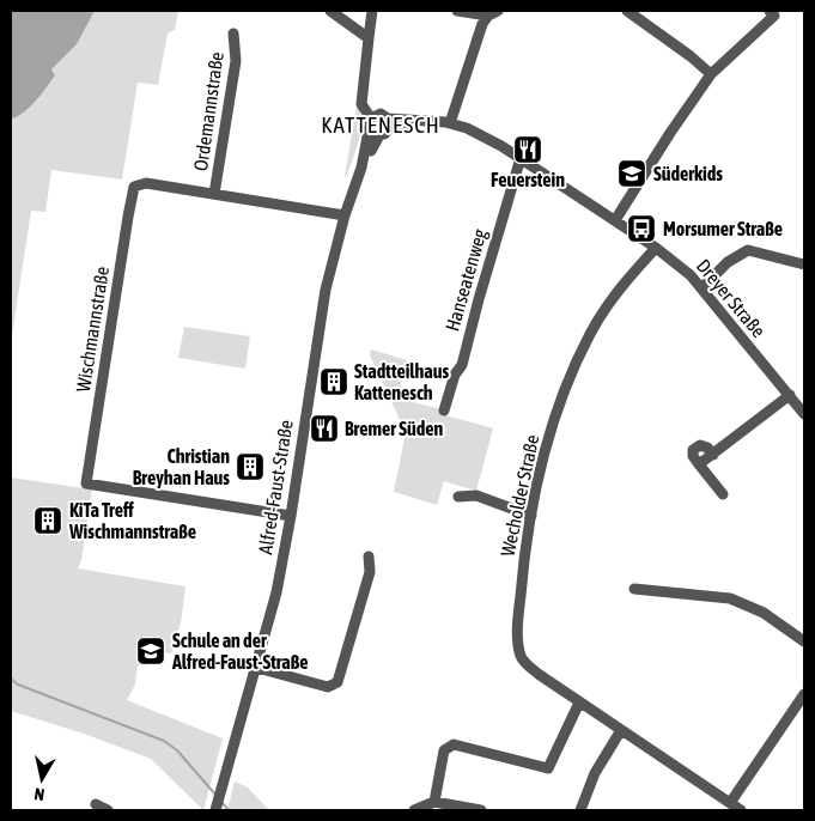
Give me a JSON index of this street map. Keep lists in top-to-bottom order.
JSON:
{
  "streets": {
    "street": [
      "Ordemannstraße",
      "Hanseatenweg",
      "Dreyer Straße",
      "Wischmannstraße",
      "Alfred-Faust-Straße",
      "Wecholder Straße"
    ]
  },
  "crossings": [
    ["Ordemannstraße", "Wischmannstraße"],
    ["Hanseatenweg", "Alfred-Faust-Straße"],
    ["Dreyer Straße", "Alfred-Faust-Straße"],
    ["Dreyer Straße", "Wecholder Straße"],
    ["Wischmannstraße", "Alfred-Faust-Straße"]
  ],
  "districts": ["KATTENESCH"],
  "places": {
    "restaurant": ["Feuerstein", "Bremer Süden"],
    "school or university": ["Süderkids", "Schule an der Alfred-Faust-Straße"],
    "bus stop": ["Morsumer Straße"],
    "building": ["Stadtteilhaus Kattenesch", "Christian Breyhan Haus", "KiTa Treff Wischmannstraße"]
  },
  "north": "bottom"
}
